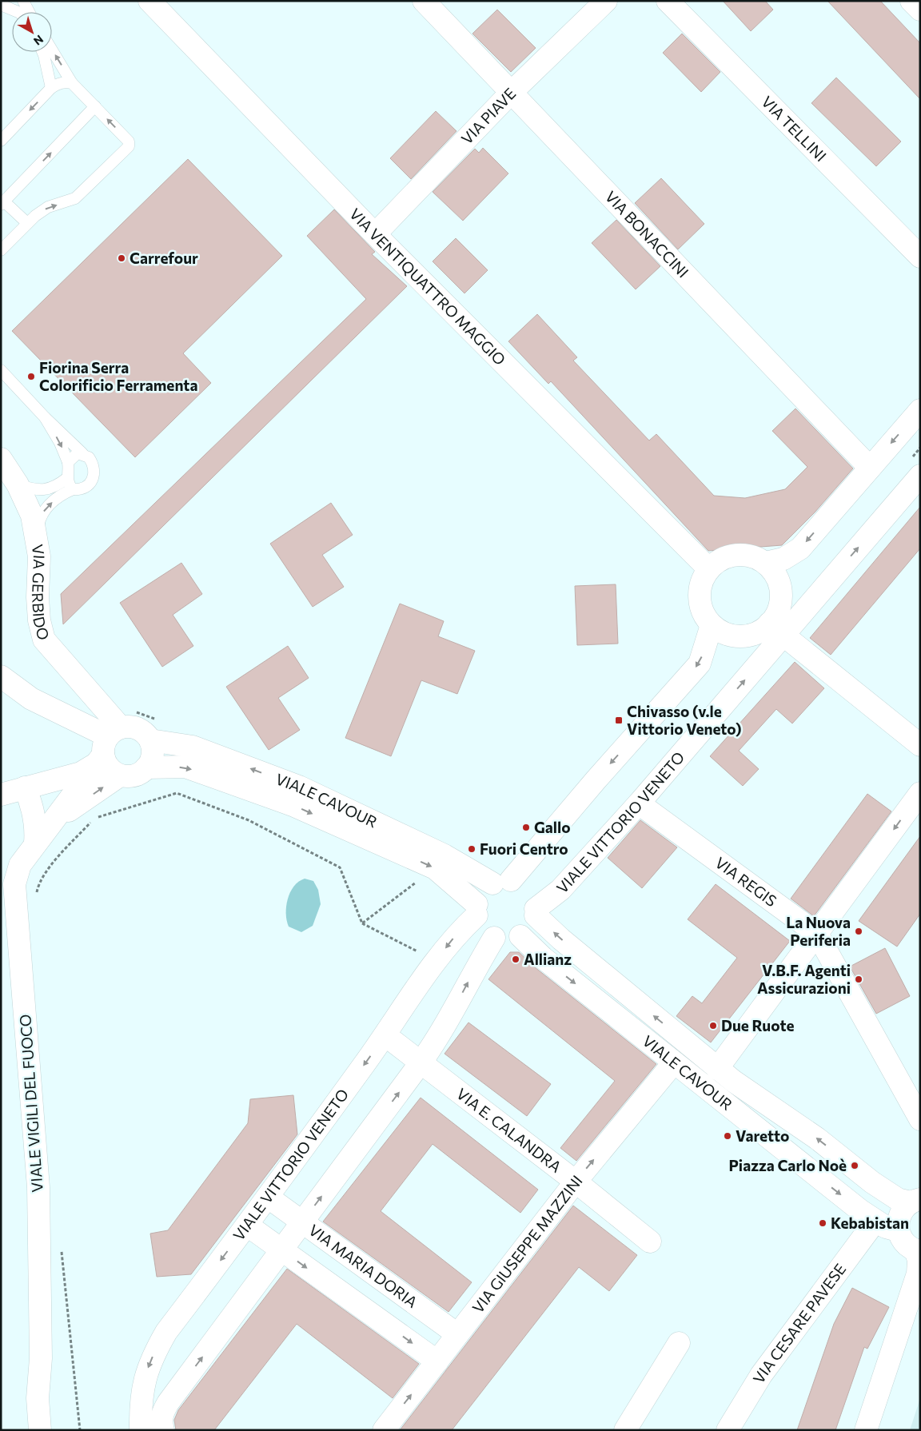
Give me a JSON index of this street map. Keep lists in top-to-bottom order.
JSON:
{
  "streets": {
    "main road": [
      "VIA PIAVE",
      "VIA TELLINI",
      "VIA BONACCINI",
      "VIA VENTIQUATTRO MAGGIO",
      "VIA GERBIDO",
      "VIALE CAVOUR",
      "VIALE VITTORIO VENETO",
      "VIA REGIS",
      "VIALE VIGILI DEL FUOCO",
      "VIA E. CALANDRA",
      "VIA GIUSEPPE MAZZINI",
      "VIA MARIA DORIA",
      "VIA CESARE PAVESE"
    ]
  },
  "crossings": [
    ["VIA PIAVE", "VIA BONACCINI"],
    ["VIA PIAVE", "VIA VENTIQUATTRO MAGGIO"],
    ["VIA VENTIQUATTRO MAGGIO", "VIALE VITTORIO VENETO"],
    ["VIA GERBIDO", "VIALE CAVOUR"],
    ["VIA GERBIDO", "VIALE VIGILI DEL FUOCO"],
    ["VIALE CAVOUR", "VIALE VITTORIO VENETO"],
    ["VIALE CAVOUR", "VIALE VIGILI DEL FUOCO"],
    ["VIALE CAVOUR", "VIA GIUSEPPE MAZZINI"],
    ["VIALE CAVOUR", "VIA CESARE PAVESE"],
    ["VIALE VITTORIO VENETO", "VIA REGIS"],
    ["VIALE VITTORIO VENETO", "VIA E. CALANDRA"],
    ["VIALE VITTORIO VENETO", "VIA MARIA DORIA"],
    ["VIA E. CALANDRA", "VIA GIUSEPPE MAZZINI"],
    ["VIA GIUSEPPE MAZZINI", "VIA MARIA DORIA"]
  ],
  "places": {
    "other": [
      "Carrefour",
      "Fiorina Serra Colorificio Ferramenta",
      "Gallo",
      "Fuori Centro",
      "La Nuova Periferia",
      "Allianz",
      "V.B.F. Agenti Assicurazioni",
      "Due Ruote",
      "Varetto",
      "Piazza Carlo Noè",
      "Kebabistan"
    ],
    "transit": ["Chivasso (v.le Vittorio Veneto)"]
  },
  "north": "bottom right"
}
